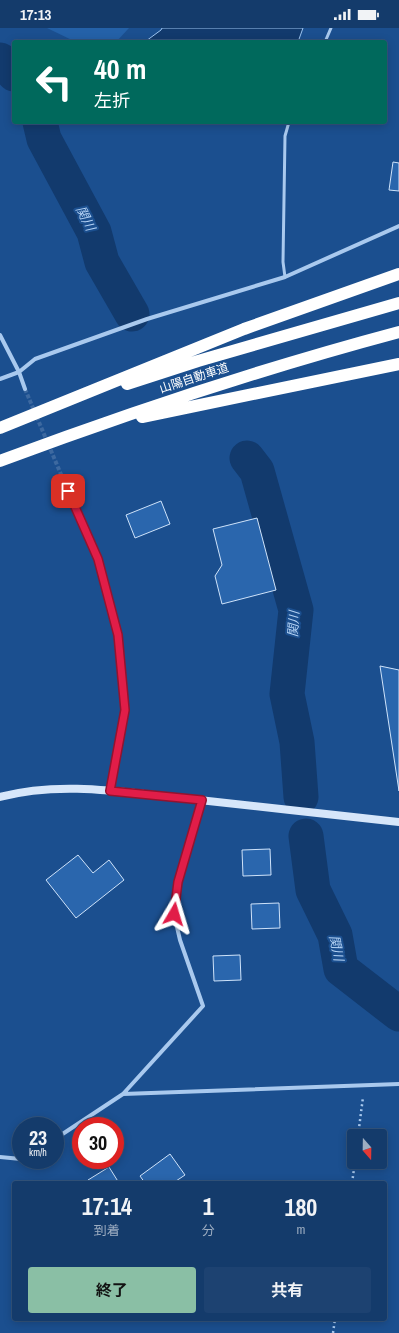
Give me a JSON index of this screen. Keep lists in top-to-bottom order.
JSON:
{
  "streets": {
    "highway": ["山陽自動車道"]
  },
  "water": ["関川"],
  "north": "bottom",
  "page": {
    "status": "17:13",
    "turn": ["40 m", "左折"],
    "speed": "23 km/h",
    "limit": "30",
    "eta": [
      "17:14",
      "到着",
      "1",
      "分",
      "180",
      "m"
    ],
    "buttons": ["終了", "共有"]
  }
}
